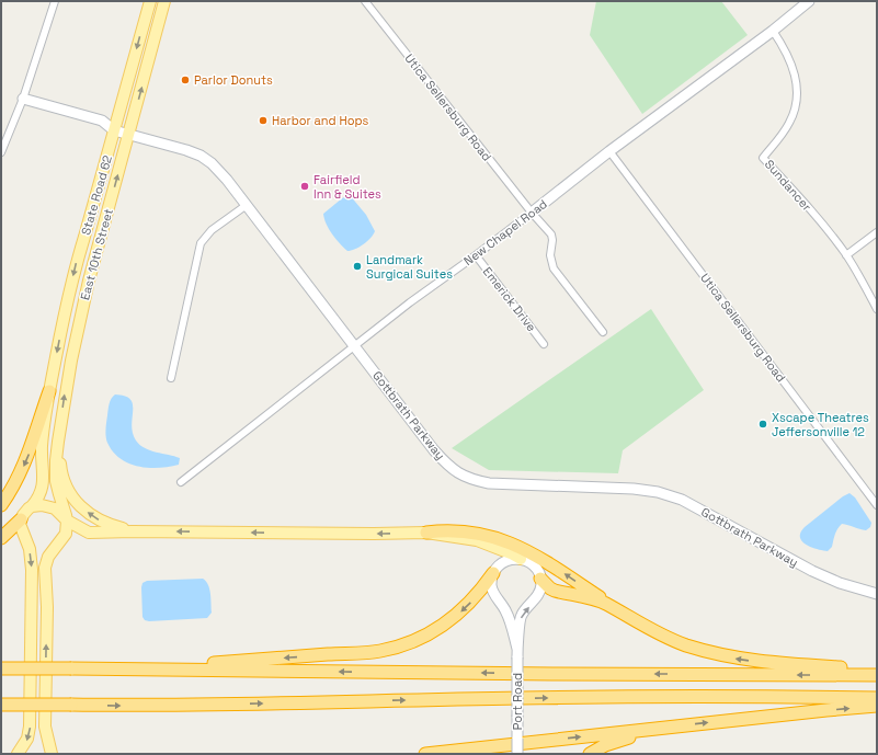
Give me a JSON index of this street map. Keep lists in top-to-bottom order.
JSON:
{
  "streets": {
    "main road": ["State Road 62", "East 10th Street"],
    "street": [
      "Utica Sellersburg Road",
      "Sundancer",
      "New Chapel Road",
      "Emerick Drive",
      "Gottbrath Parkway",
      "Port Road"
    ]
  },
  "crossings": [
    ["Utica Sellersburg Road", "New Chapel Road"],
    ["Sundancer", "New Chapel Road"],
    ["State Road 62", "Gottbrath Parkway"],
    ["New Chapel Road", "Emerick Drive"],
    ["New Chapel Road", "Gottbrath Parkway"],
    ["East 10th Street", "Gottbrath Parkway"]
  ],
  "one_way": ["State Road 62", "East 10th Street"],
  "places": [
    "Parlor Donuts",
    "Harbor and Hops",
    "Fairfield Inn & Suites",
    "Landmark Surgical Suites",
    "Xscape Theatres Jeffersonville 12"
  ]
}
